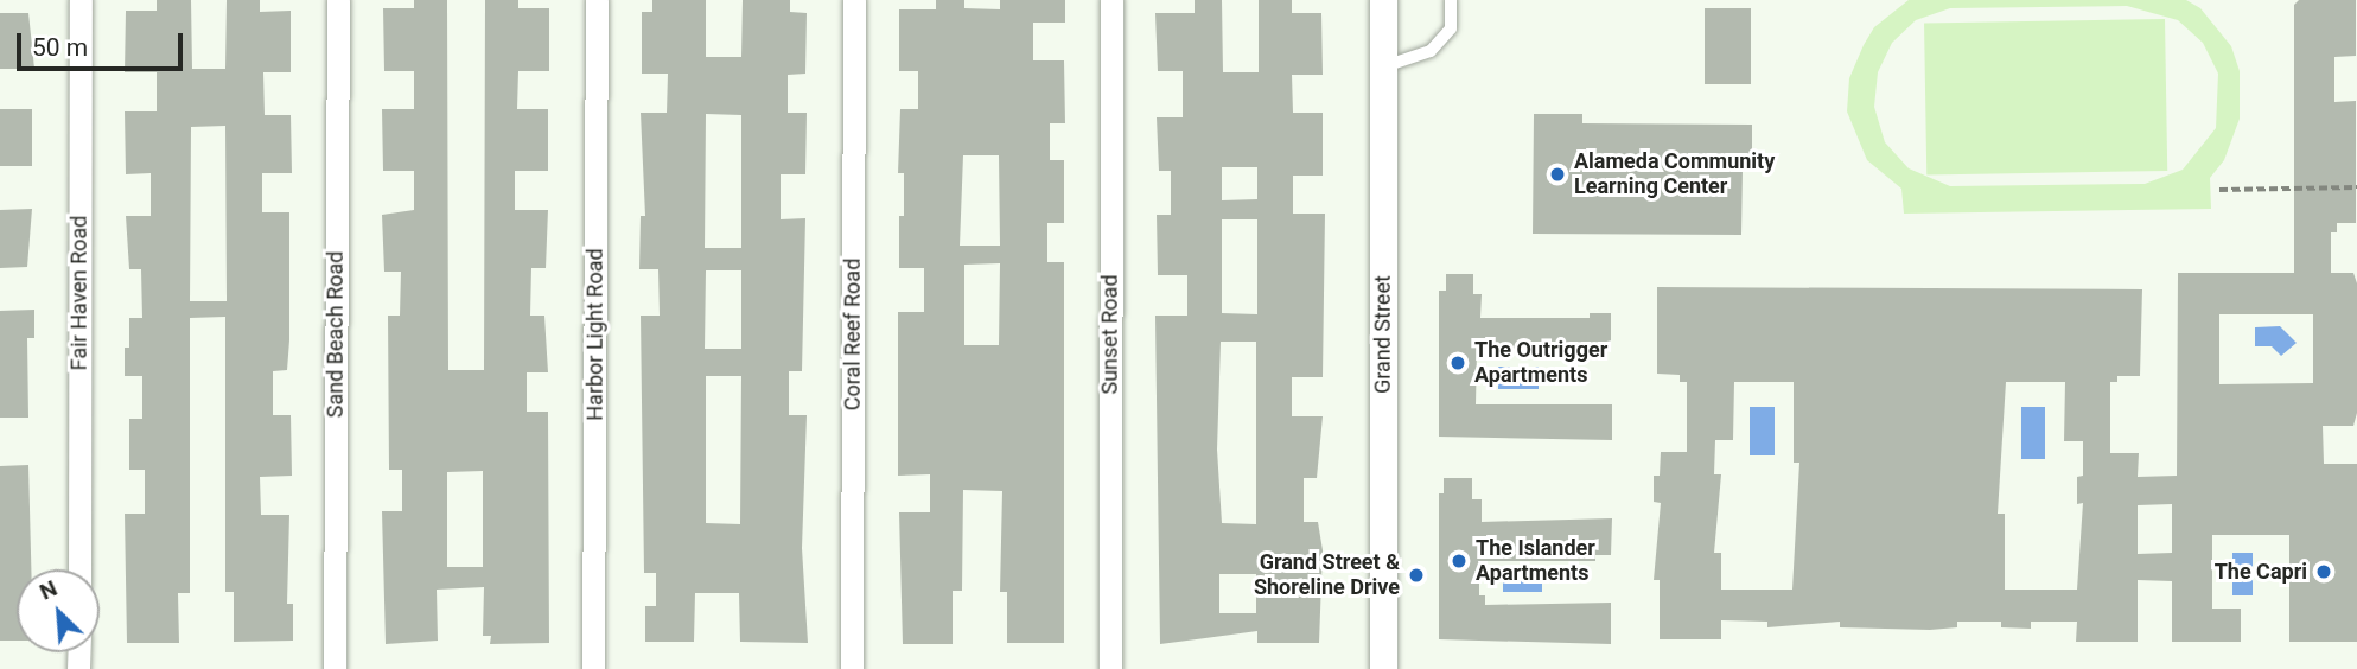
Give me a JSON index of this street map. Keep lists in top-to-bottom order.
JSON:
{
  "streets": {
    "street": [
      "Fair Haven Road",
      "Sand Beach Road",
      "Harbor Light Road",
      "Coral Reef Road",
      "Sunset Road",
      "Grand Street"
    ]
  },
  "places": [
    "Alameda Community Learning Center",
    "The Outrigger Apartments",
    "The Islander Apartments",
    "The Capri",
    "Grand Street & Shoreline Drive"
  ],
  "scale_bar": "50 m",
  "north": "top left"
}
